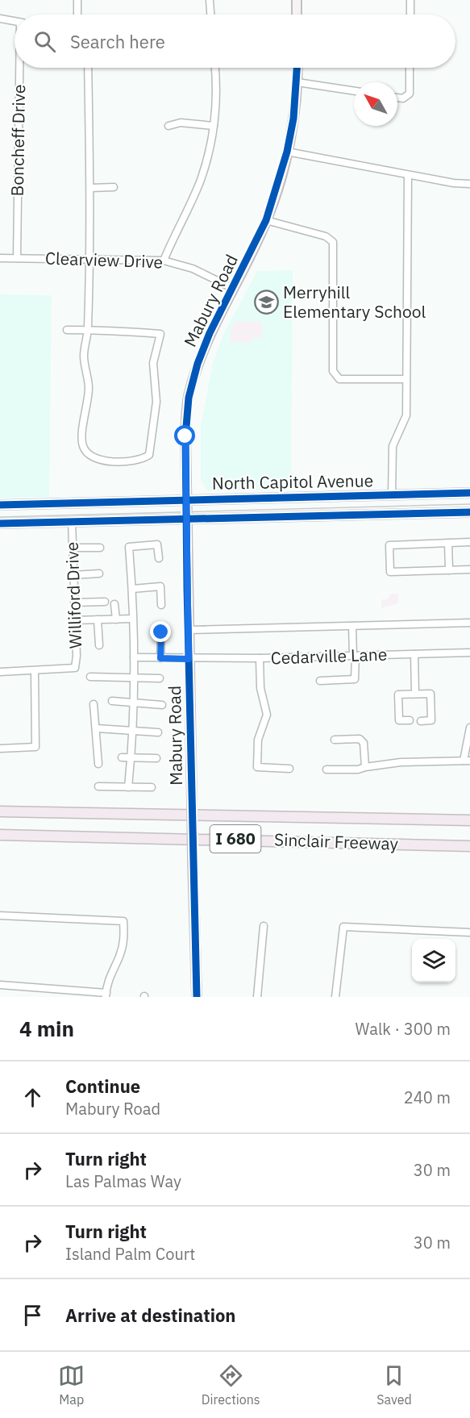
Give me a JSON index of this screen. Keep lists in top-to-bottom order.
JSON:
{
  "streets": {
    "highway": ["I 680", "Sinclair Freeway"],
    "main road": ["Mabury Road", "North Capitol Avenue"],
    "street": [
      "Boncheff Drive",
      "Clearview Drive",
      "Williford Drive",
      "Cedarville Lane"
    ]
  },
  "crossings": [
    ["Boncheff Drive", "Clearview Drive"],
    ["Clearview Drive", "Mabury Road"],
    ["Mabury Road", "North Capitol Avenue"],
    ["Mabury Road", "Cedarville Lane"],
    ["North Capitol Avenue", "Williford Drive"]
  ],
  "places": {
    "school or university": ["Merryhill Elementary School"]
  },
  "north": "top left",
  "page": {
    "search": "Search here",
    "heading": ["4 min", "Walk · 300 m"],
    "list": [
      ["Continue", "Mabury Road", "240 m"],
      ["Turn right", "Las Palmas Way", "30 m"],
      ["Turn right", "Island Palm Court", "30 m"],
      "Arrive at destination"
    ],
    "nav": ["Map", "Directions", "Saved"]
  }
}
